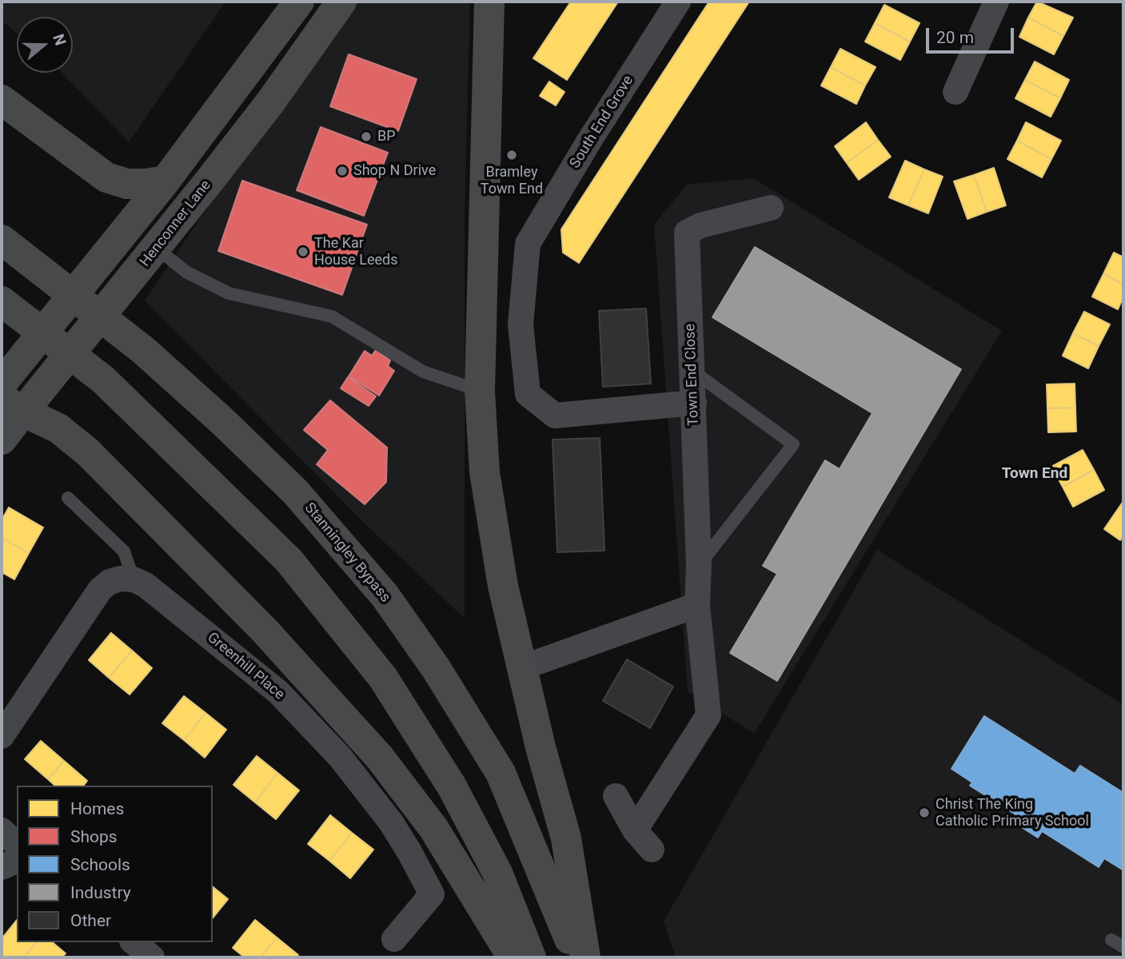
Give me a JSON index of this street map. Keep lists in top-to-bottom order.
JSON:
{
  "streets": {
    "main road": ["Henconner Lane", "Stanningley Bypass"],
    "street": ["South End Grove", "Town End Close", "Greenhill Place"]
  },
  "crossings": [
    ["South End Grove", "Town End Close"]
  ],
  "districts": ["Town End"],
  "places": [
    "BP",
    "Bramley Town End",
    "Shop N Drive",
    "The Kar House Leeds",
    "Christ The King Catholic Primary School"
  ],
  "legend": [
    "Homes",
    "Shops",
    "Schools",
    "Industry",
    "Other"
  ],
  "scale_bar": "20 m",
  "north": "right"
}
